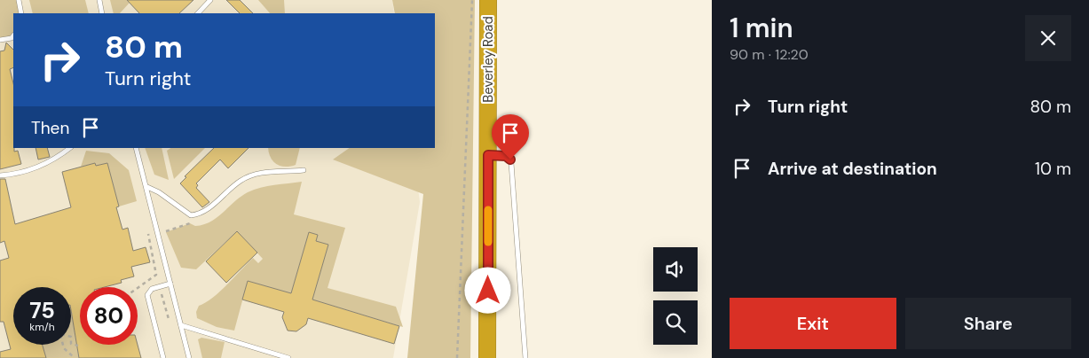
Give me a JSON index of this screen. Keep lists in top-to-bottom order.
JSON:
{
  "streets": {
    "highway": ["Beverley Road"]
  },
  "page": {
    "heading": ["1 min", "90 m · 12:20"],
    "turn": ["80 m", "Turn right"],
    "list": [
      {
        "name": "Turn right",
        "value": "80 m"
      },
      {
        "name": "Arrive at destination",
        "value": "10 m"
      }
    ],
    "then": "Then",
    "speed": "75 km/h",
    "limit": "80",
    "buttons": ["Exit", "Share"]
  }
}
